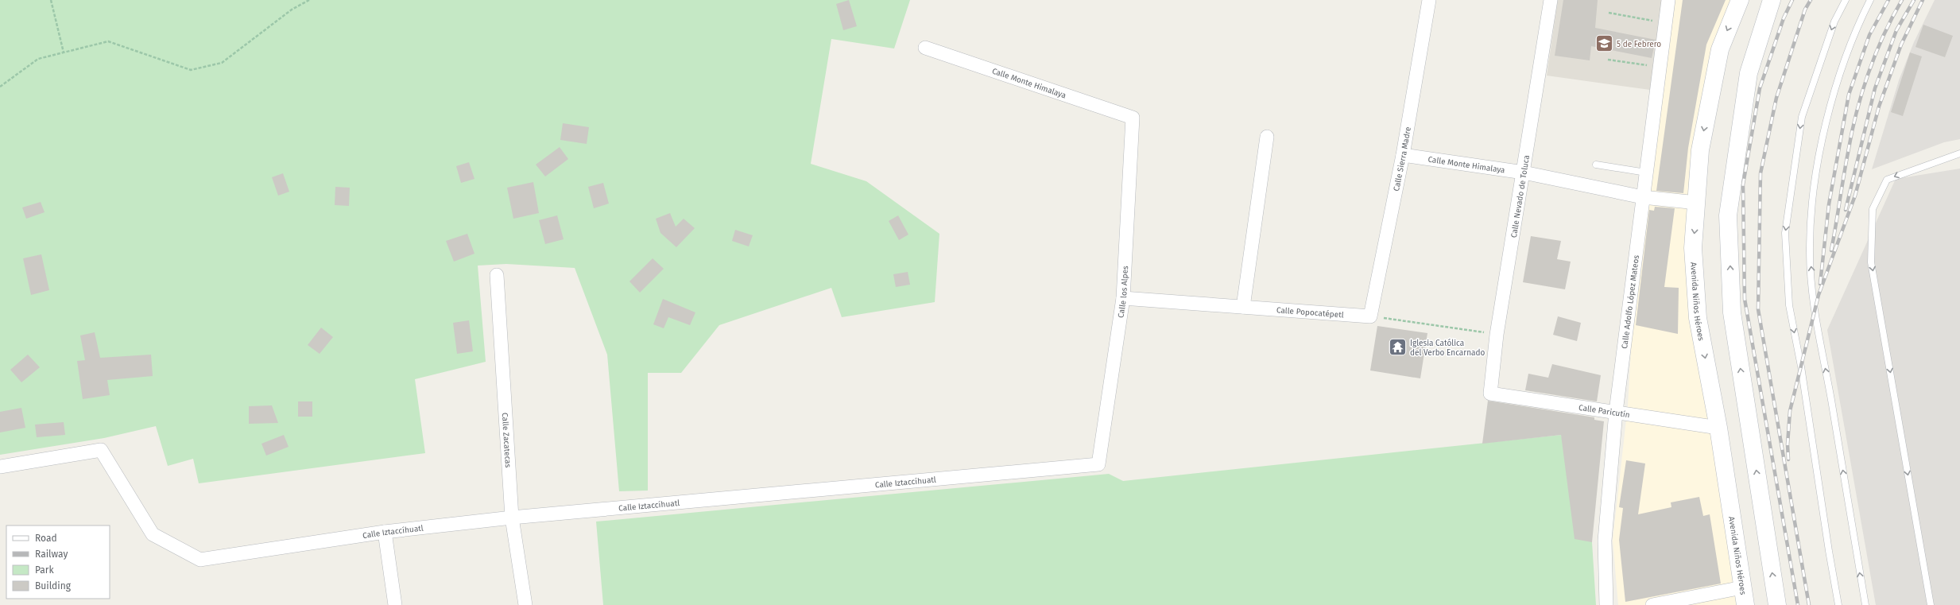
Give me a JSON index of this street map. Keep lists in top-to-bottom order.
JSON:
{
  "streets": {
    "main road": ["Avenida Niños Héroes"],
    "street": [
      "Calle Monte Himalaya",
      "Calle Sierra Madre",
      "Calle Nevado de Toluca",
      "Calle los Alpes",
      "Calle Adolfo López Mateos",
      "Calle Popocatépetl",
      "Calle Paricutín",
      "Calle Zacatecas",
      "Calle Iztaccíhuatl"
    ]
  },
  "crossings": [
    ["Calle Monte Himalaya", "Calle Sierra Madre"],
    ["Calle Monte Himalaya", "Calle Nevado de Toluca"],
    ["Calle Monte Himalaya", "Calle los Alpes"],
    ["Calle Monte Himalaya", "Avenida Niños Héroes"],
    ["Calle Monte Himalaya", "Calle Adolfo López Mateos"],
    ["Calle Sierra Madre", "Calle Popocatépetl"],
    ["Calle Nevado de Toluca", "Calle Paricutín"],
    ["Calle los Alpes", "Calle Popocatépetl"],
    ["Calle los Alpes", "Calle Iztaccíhuatl"],
    ["Avenida Niños Héroes", "Calle Paricutín"],
    ["Calle Adolfo López Mateos", "Calle Paricutín"],
    ["Calle Zacatecas", "Calle Iztaccíhuatl"]
  ],
  "places": {
    "school or university": ["5 de Febrero"],
    "temple": ["Iglesia Católica del Verbo Encarnado"]
  },
  "legend": [
    "Road",
    "Railway",
    "Park",
    "Building"
  ]
}
